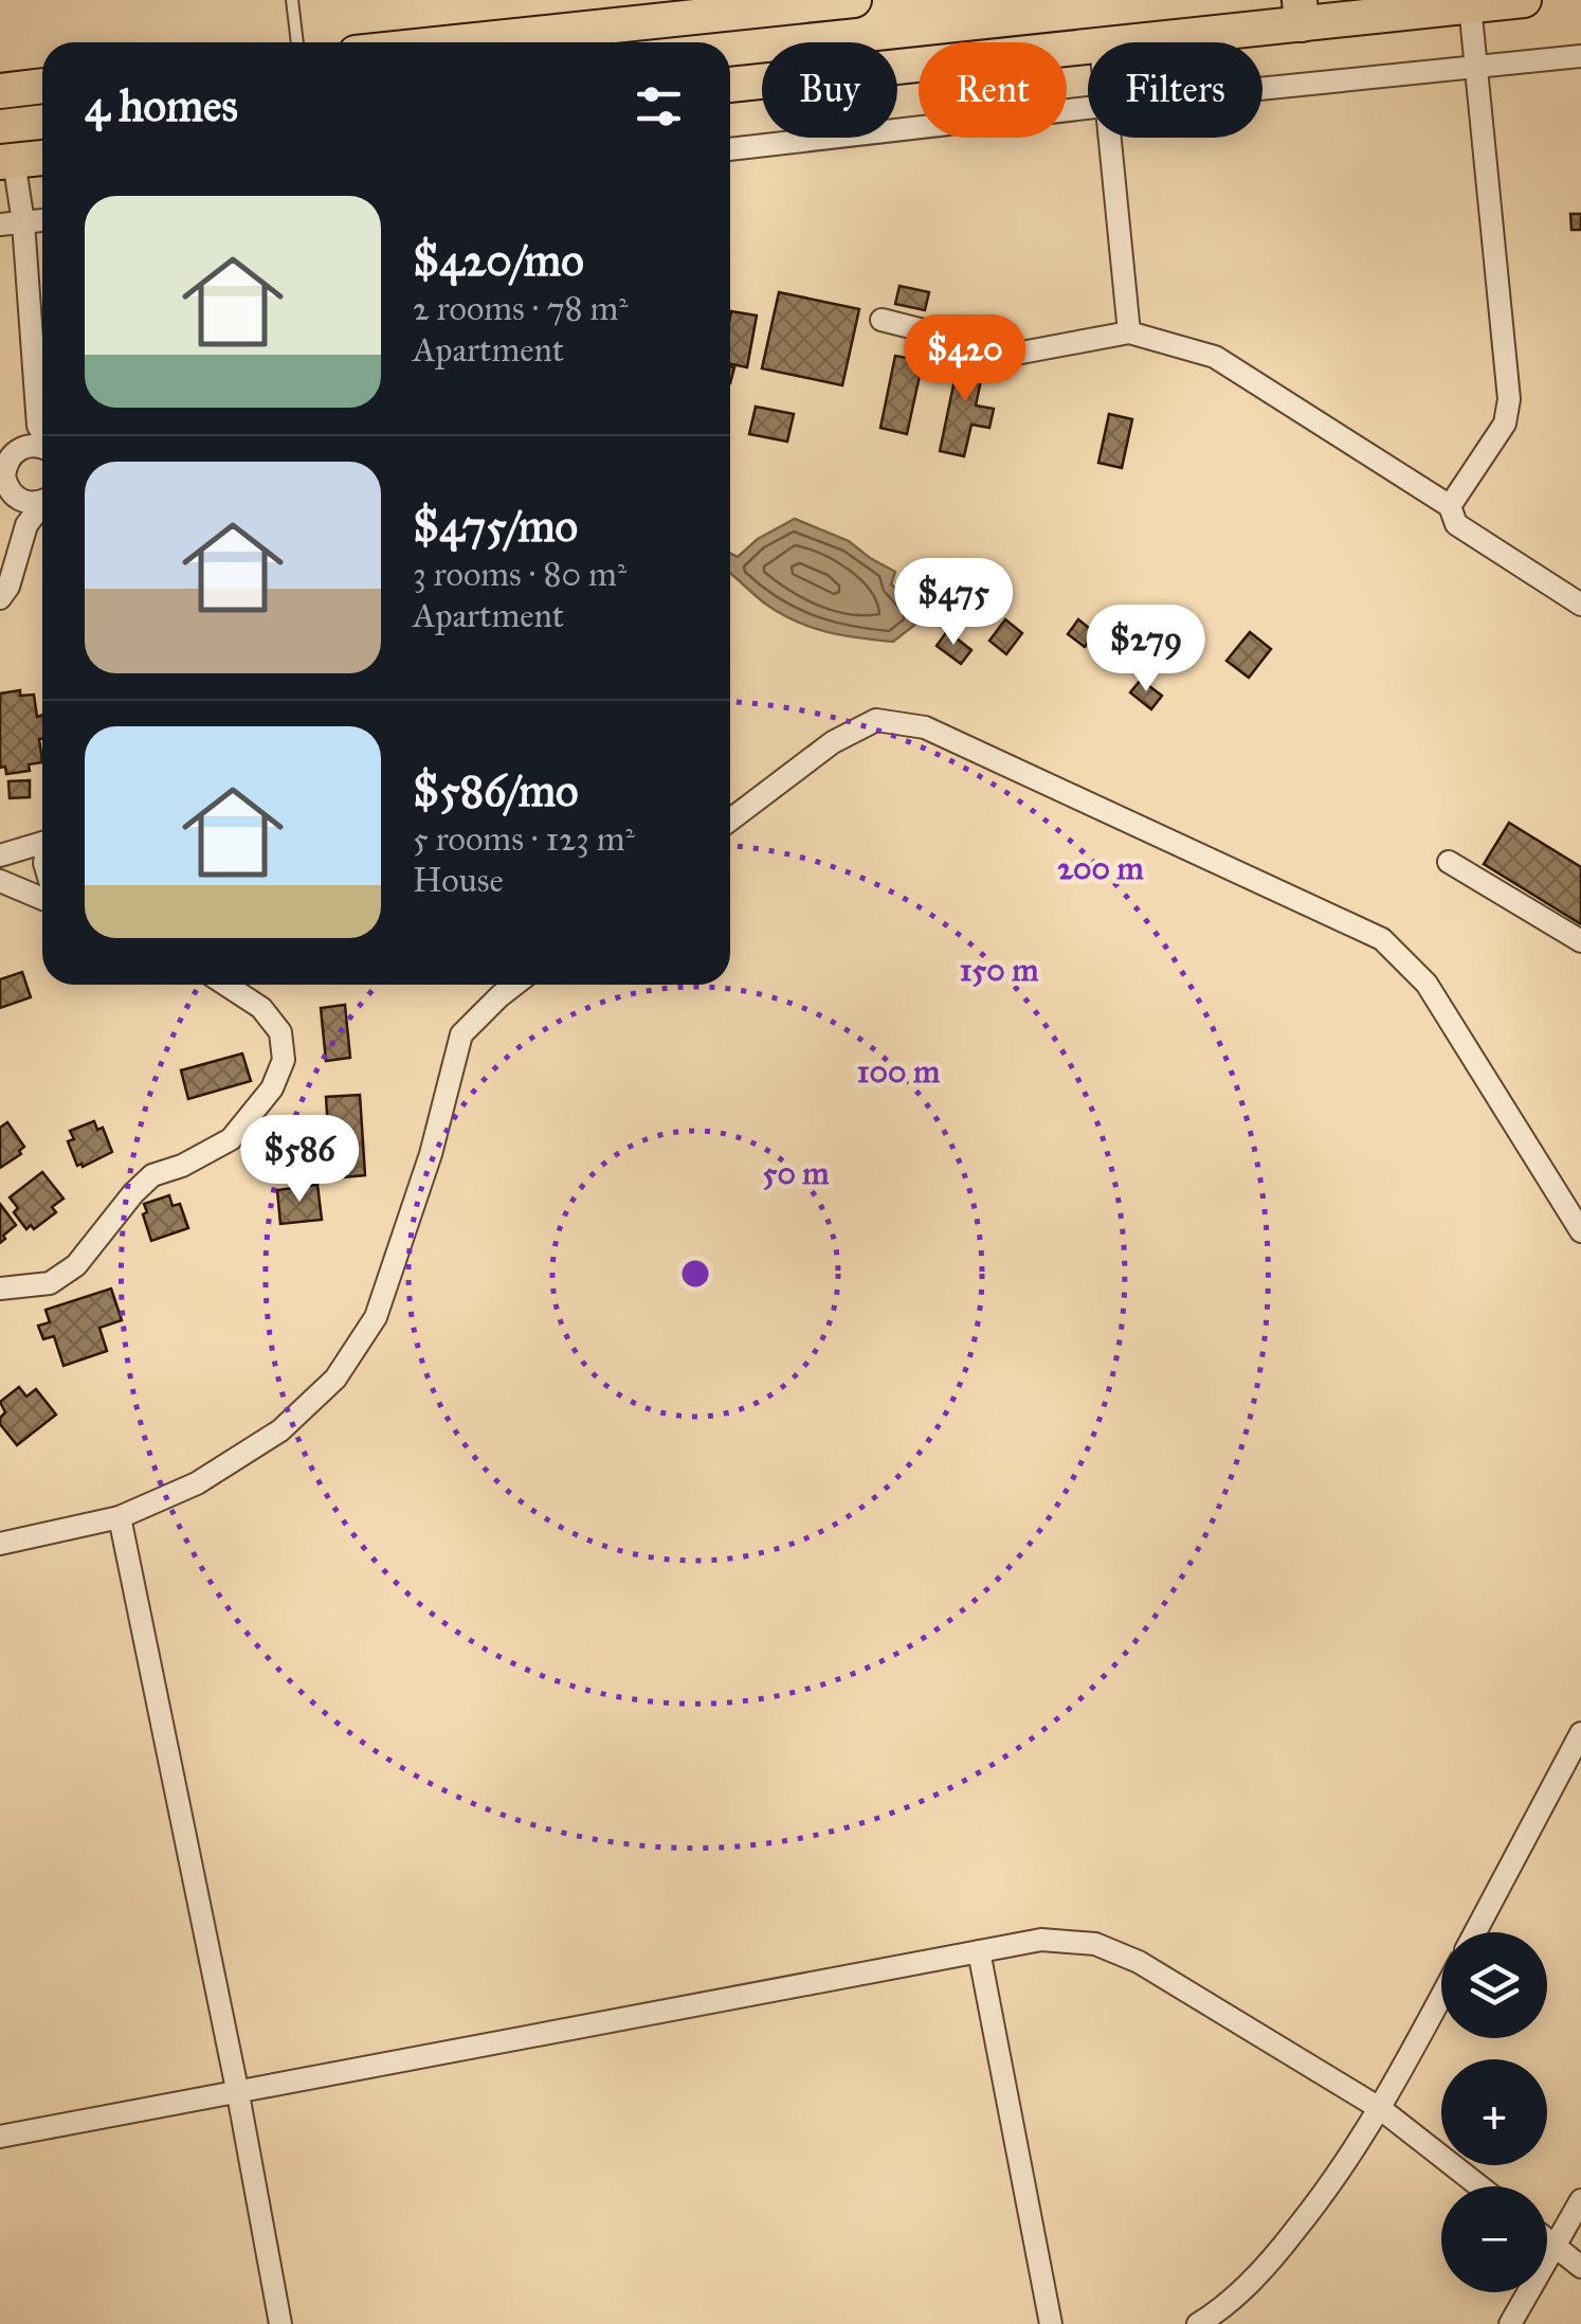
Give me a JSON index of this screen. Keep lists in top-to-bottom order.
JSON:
{
  "page": {
    "chip": ["Buy", "Rent", "Filters"],
    "heading": "4 homes",
    "list": [
      {
        "name": "$420/mo",
        "note": "2 rooms · 78 m² · Apartment"
      },
      {
        "name": "$475/mo",
        "note": "3 rooms · 80 m² · Apartment"
      },
      {
        "name": "$586/mo",
        "note": "5 rooms · 123 m² · House"
      }
    ],
    "price": [
      "$420",
      "$475",
      "$279",
      "$586"
    ],
    "map_buttons": ["+", "−"]
  },
  "rings": [
    "200 m",
    "150 m",
    "100 m",
    "50 m"
  ]
}
